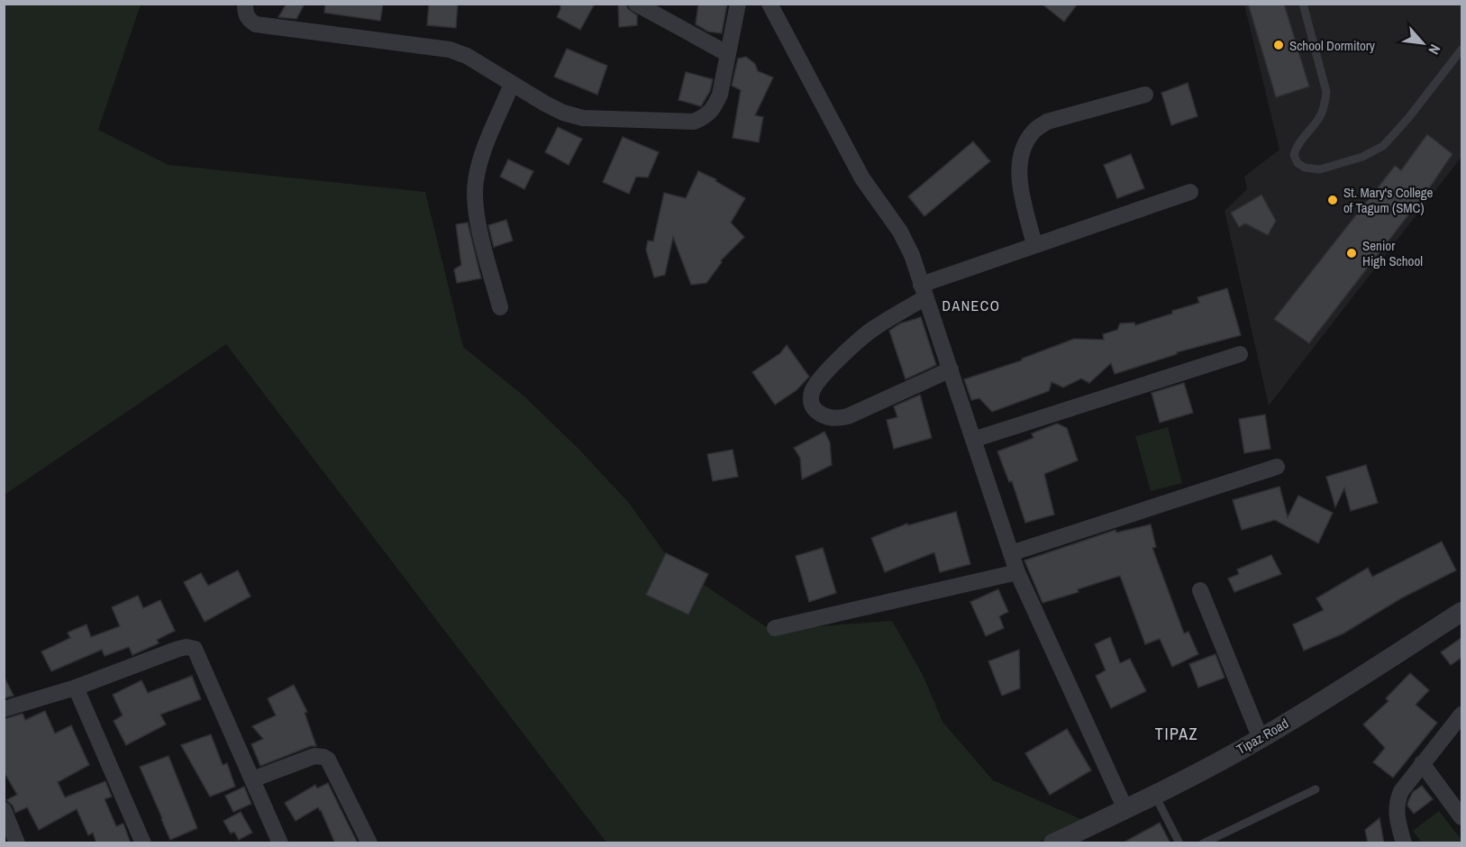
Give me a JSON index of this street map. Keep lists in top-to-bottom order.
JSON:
{
  "streets": {
    "street": ["Tipaz Road"]
  },
  "districts": ["DANECO", "TIPAZ"],
  "places": ["School Dormitory", "St. Mary's College of Tagum (SMC)", "Senior High School"],
  "north": "bottom right"
}
